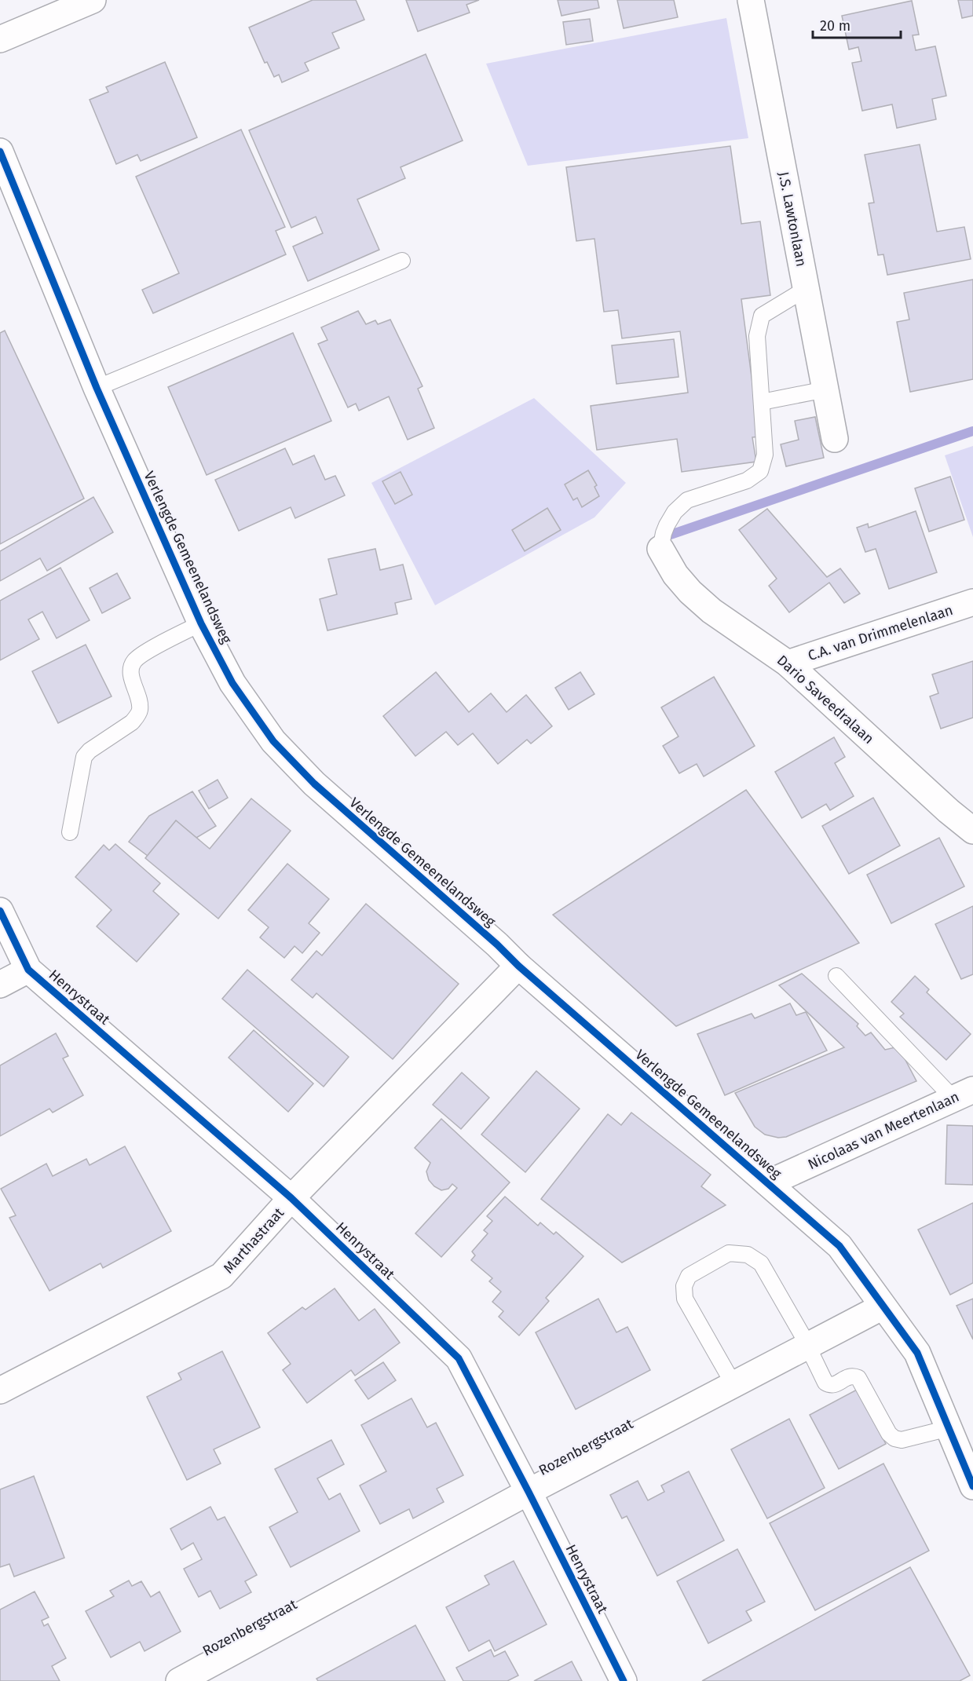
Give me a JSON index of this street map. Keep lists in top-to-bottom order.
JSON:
{
  "streets": {
    "street": [
      "J.S. Lawtonlaan",
      "Verlengde Gemeenelandsweg",
      "C.A. van Drimmelenlaan",
      "Dario Saveedralaan",
      "Henrystraat",
      "Nicolaas van Meertenlaan",
      "Marthastraat",
      "Rozenbergstraat"
    ]
  },
  "crossings": [
    ["Verlengde Gemeenelandsweg", "Nicolaas van Meertenlaan"],
    ["Verlengde Gemeenelandsweg", "Marthastraat"],
    ["Verlengde Gemeenelandsweg", "Rozenbergstraat"],
    ["C.A. van Drimmelenlaan", "Dario Saveedralaan"],
    ["Henrystraat", "Marthastraat"],
    ["Henrystraat", "Rozenbergstraat"]
  ],
  "scale_bar": "20 m"
}
